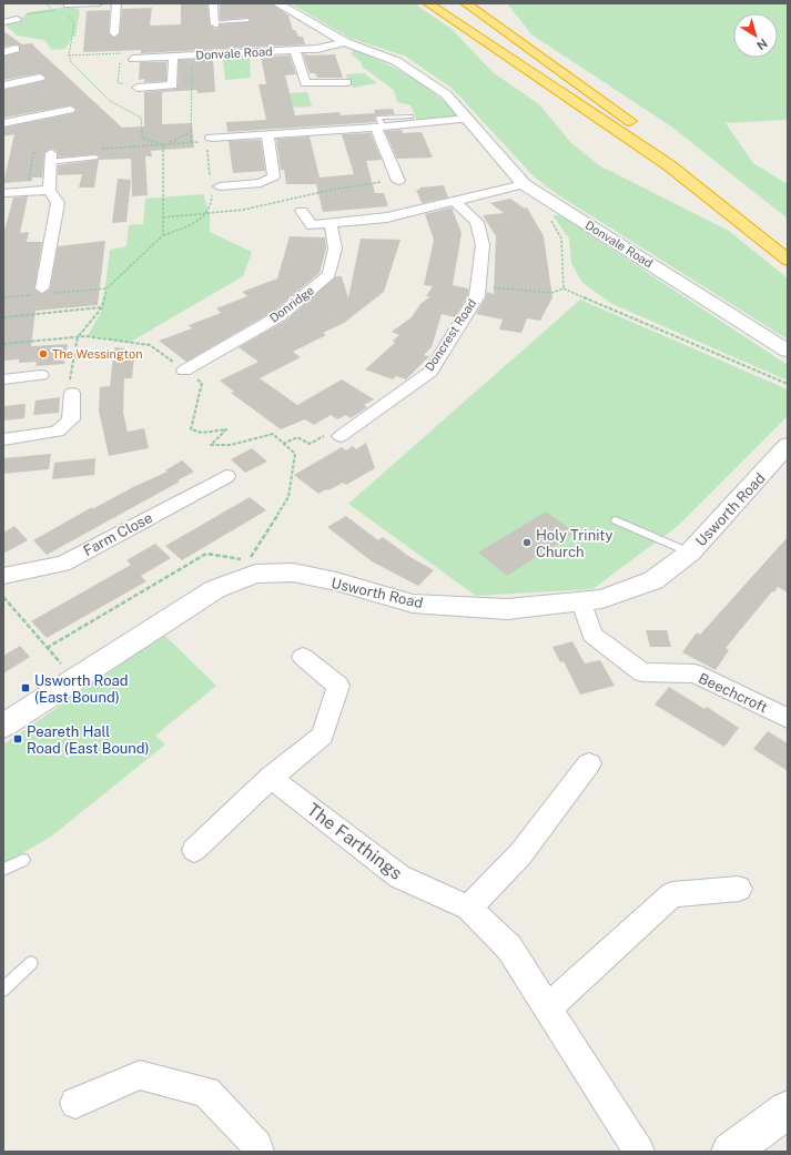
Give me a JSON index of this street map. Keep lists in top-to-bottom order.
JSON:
{
  "streets": {
    "street": [
      "Donvale Road",
      "Donridge",
      "Doncrest Road",
      "Usworth Road",
      "Farm Close",
      "Beechcroft",
      "The Farthings"
    ]
  },
  "crossings": [
    ["Usworth Road", "Beechcroft"]
  ],
  "places": {
    "other": ["The Wessington", "Holy Trinity Church"],
    "transit": ["Usworth Road (East Bound)", "Peareth Hall Road (East Bound)"]
  },
  "north": "bottom right"
}
